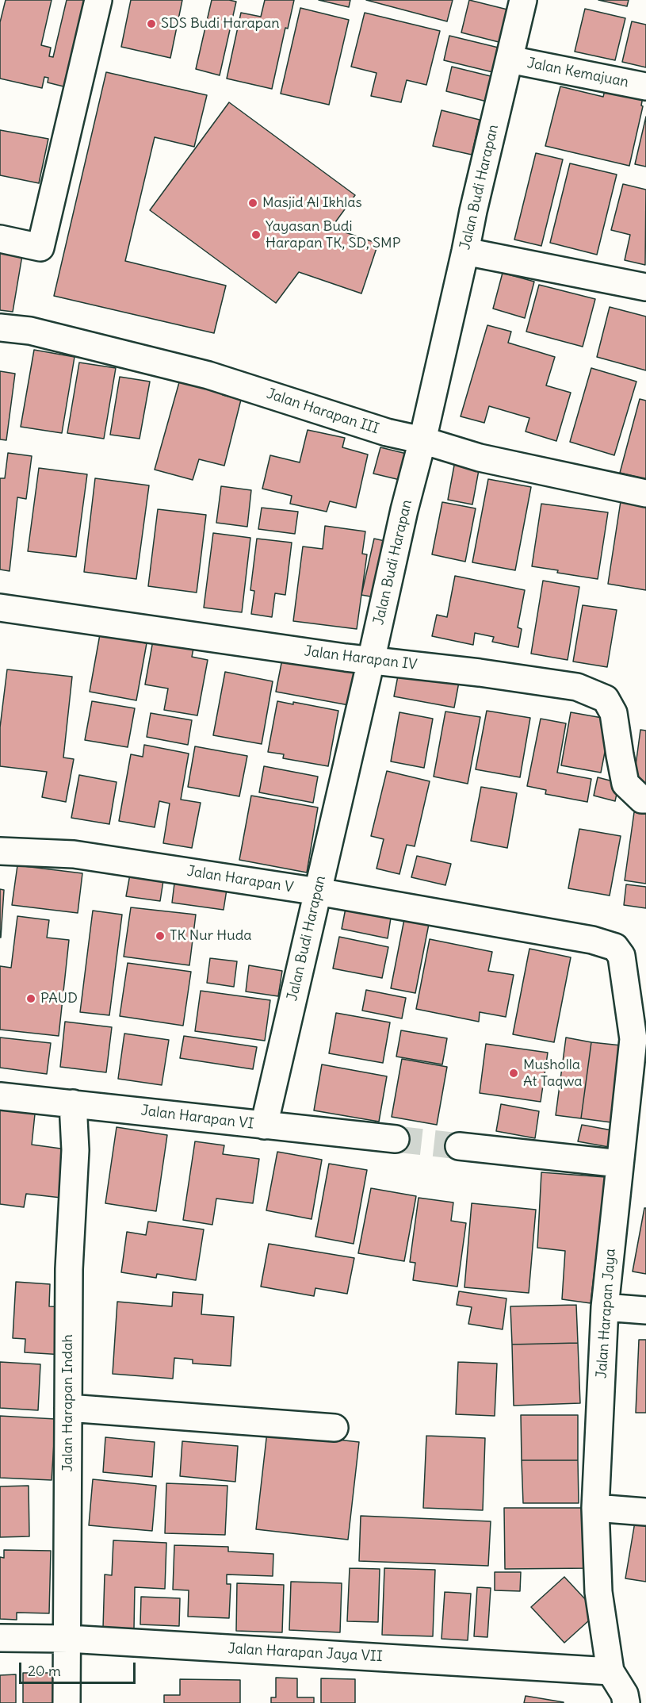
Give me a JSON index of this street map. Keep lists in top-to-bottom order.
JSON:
{
  "streets": {
    "street": [
      "Jalan Kemajuan",
      "Jalan Budi Harapan",
      "Jalan Harapan III",
      "Jalan Harapan IV",
      "Jalan Harapan V",
      "Jalan Harapan VI",
      "Jalan Harapan Jaya",
      "Jalan Harapan Indah",
      "Jalan Harapan Jaya VII"
    ]
  },
  "crossings": [
    ["Jalan Kemajuan", "Jalan Budi Harapan"],
    ["Jalan Budi Harapan", "Jalan Harapan III"],
    ["Jalan Budi Harapan", "Jalan Harapan IV"],
    ["Jalan Budi Harapan", "Jalan Harapan V"],
    ["Jalan Budi Harapan", "Jalan Harapan VI"],
    ["Jalan Harapan V", "Jalan Harapan Jaya"],
    ["Jalan Harapan VI", "Jalan Harapan Indah"],
    ["Jalan Harapan Jaya", "Jalan Harapan Jaya VII"],
    ["Jalan Harapan Indah", "Jalan Harapan Jaya VII"]
  ],
  "places": [
    "SDS Budi Harapan",
    "Masjid Al Ikhlas",
    "Yayasan Budi Harapan TK, SD, SMP",
    "TK Nur Huda",
    "PAUD",
    "Musholla At Taqwa"
  ],
  "scale_bar": "20 m"
}
